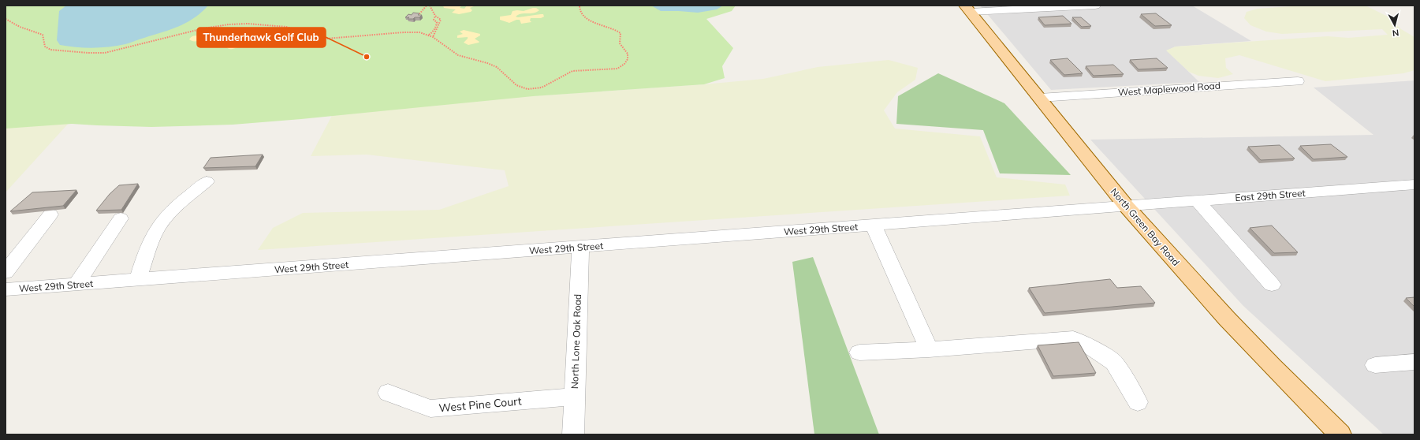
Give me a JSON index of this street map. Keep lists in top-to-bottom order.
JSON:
{
  "streets": {
    "main road": ["North Green Bay Road"],
    "street": [
      "West Maplewood Road",
      "East 29th Street",
      "West 29th Street",
      "North Lone Oak Road",
      "West Pine Court"
    ]
  },
  "crossings": [
    ["West Maplewood Road", "North Green Bay Road"],
    ["East 29th Street", "North Green Bay Road"],
    ["East 29th Street", "West 29th Street"],
    ["North Green Bay Road", "West 29th Street"],
    ["West 29th Street", "North Lone Oak Road"],
    ["North Lone Oak Road", "West Pine Court"]
  ],
  "places": ["Thunderhawk Golf Club"],
  "north": "bottom"
}
